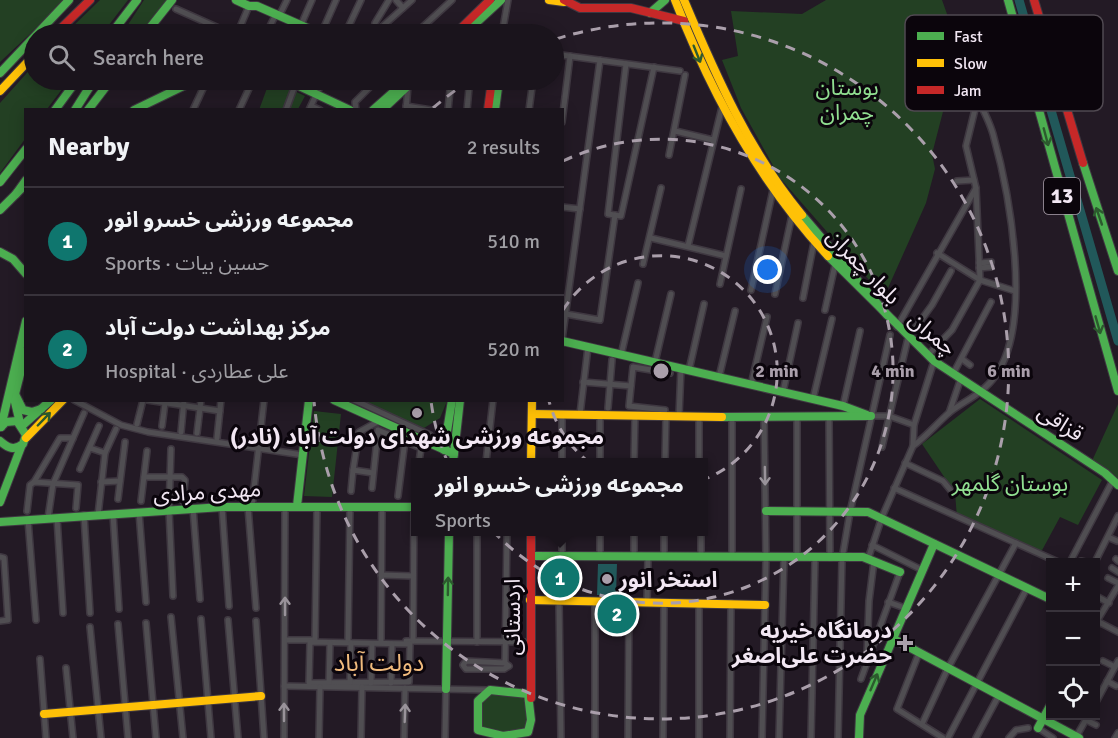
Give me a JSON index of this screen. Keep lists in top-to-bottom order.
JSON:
{
  "streets": {
    "main road": [
      "13",
      "بلوار چمران",
      "چمران",
      "قزاقی",
      "مهدی مرادی",
      "اردستانی"
    ]
  },
  "crossings": [
    ["بلوار چمران", "چمران"],
    ["چمران", "قزاقی"]
  ],
  "districts": ["دولت آباد"],
  "parks": ["بوستان چمران", "بوستان گلمهر"],
  "places": {
    "other": ["مجموعه ورزشی شهدای دولت آباد (نادر)", "استخر انور"],
    "health": ["درمانگاه خیریه حضرت علی‌اصغر"]
  },
  "legend": ["Fast", "Slow", "Jam"],
  "page": {
    "search": "Search here",
    "heading": ["Nearby", "2 results"],
    "list": [
      {
        "mark": "1",
        "name": "مجموعه ورزشی خسرو انور",
        "note": "Sports · حسین بیات",
        "value": "510 m"
      },
      {
        "mark": "2",
        "name": "مرکز بهداشت دولت آباد",
        "note": "Hospital · علی عطاردی",
        "value": "520 m"
      }
    ],
    "popup": ["مجموعه ورزشی خسرو انور", "Sports"],
    "pins": ["1", "2"],
    "map_buttons": ["+", "−"]
  },
  "rings": ["2 min", "4 min", "6 min"]
}
